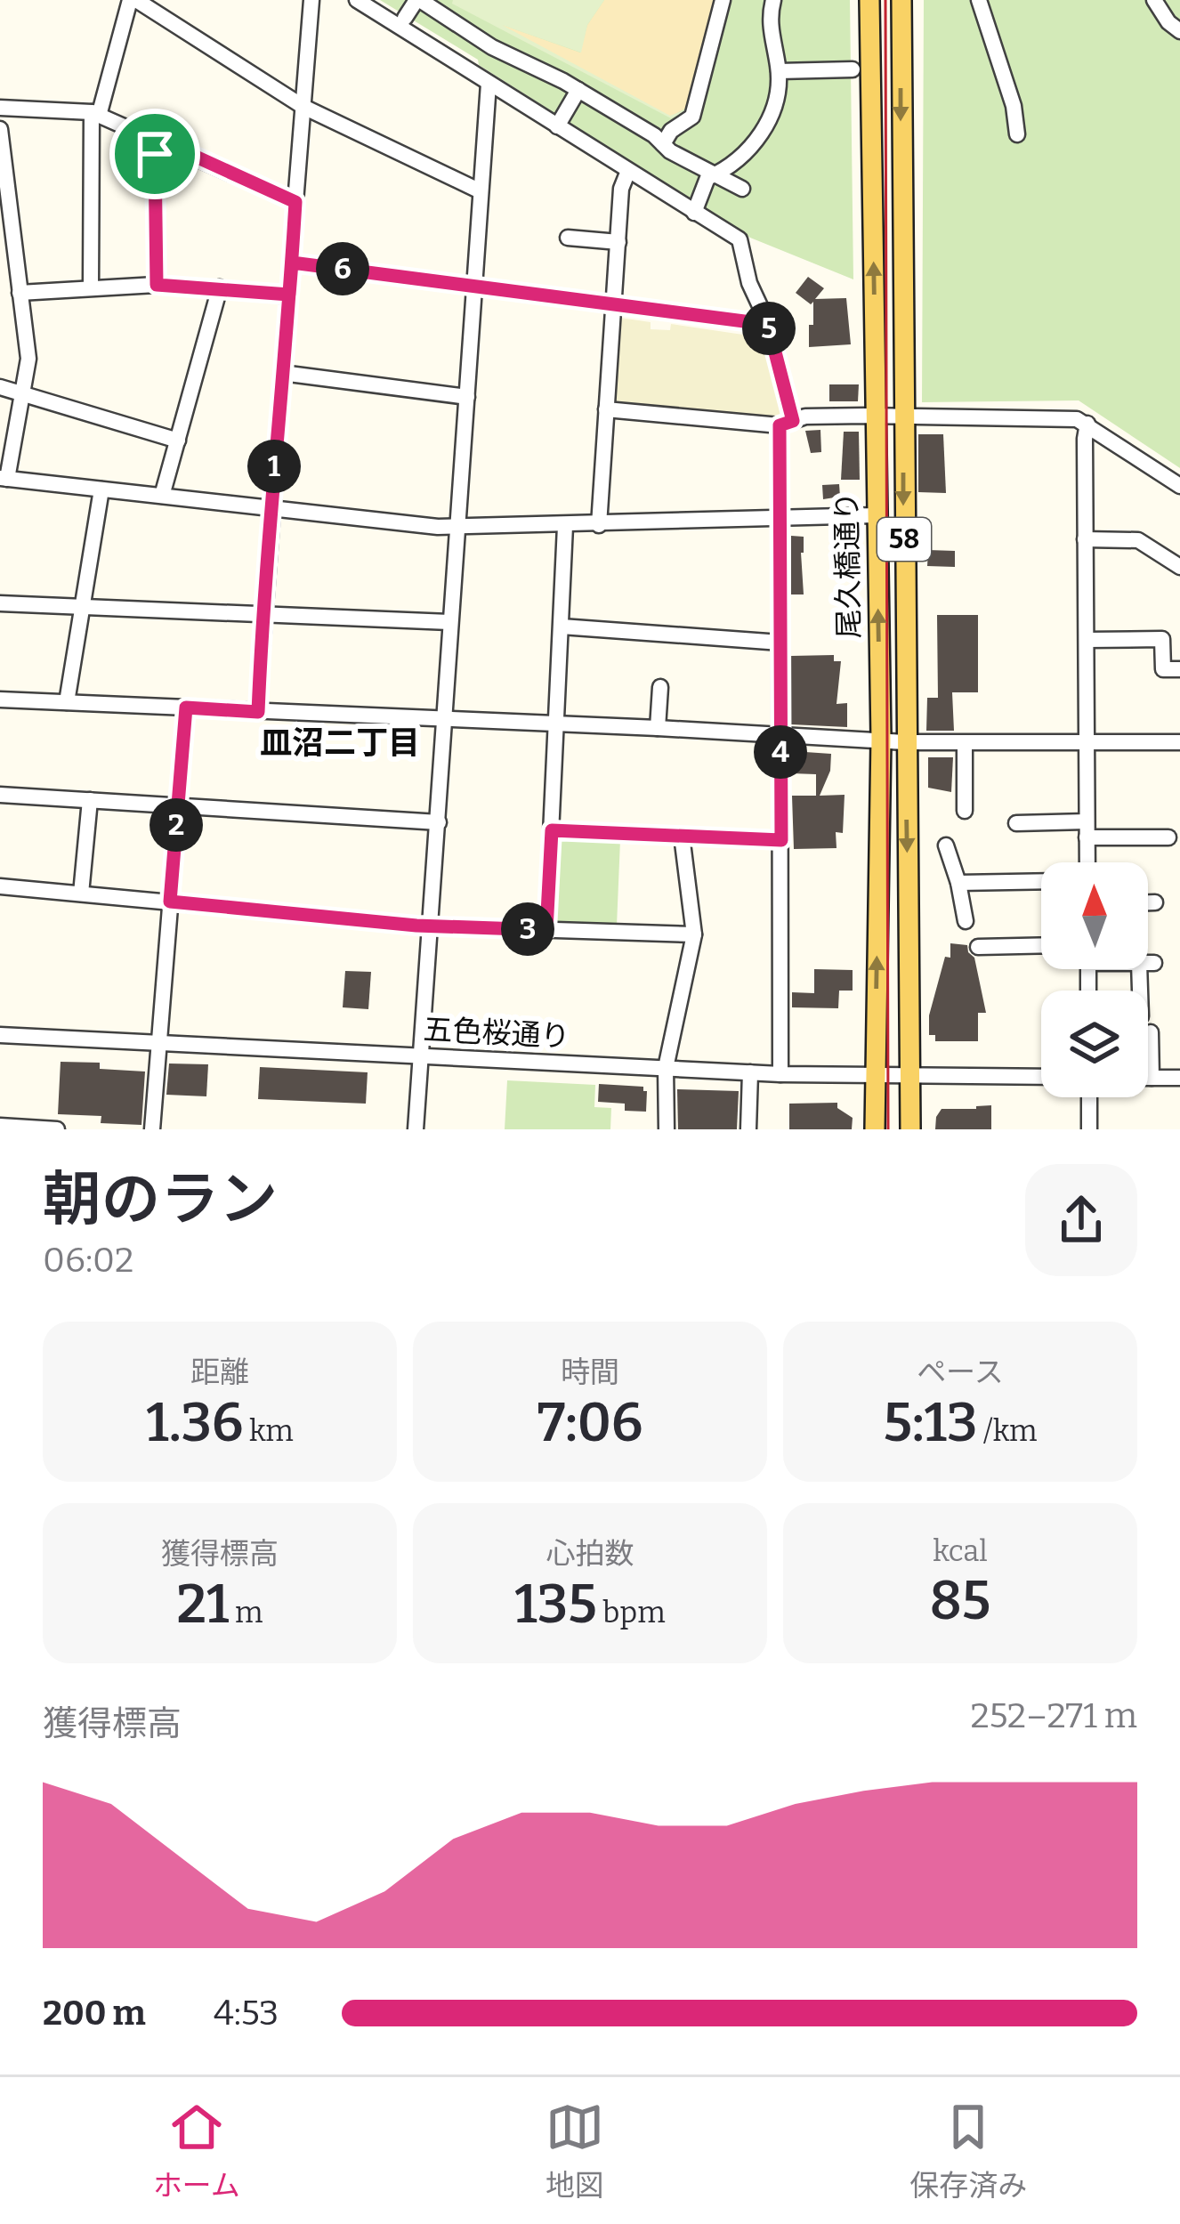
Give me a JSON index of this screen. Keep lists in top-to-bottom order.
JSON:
{
  "streets": {
    "main road": ["58", "尾久橋通り"],
    "street": ["五色桜通り"]
  },
  "crossings": [
    ["尾久橋通り", "五色桜通り"]
  ],
  "districts": ["皿沼二丁目"],
  "north": "top",
  "page": {
    "pins": [
      "6",
      "5",
      "1",
      "4",
      "2",
      "3"
    ],
    "heading": ["朝のラン", "06:02"],
    "stats": [
      ["距離", "1.36 km"],
      ["時間", "7:06"],
      ["ペース", "5:13 /km"],
      ["獲得標高", "21 m"],
      ["心拍数", "135 bpm"],
      ["kcal", "85"]
    ],
    "chart": ["獲得標高", "252–271 m"],
    "list": [
      {
        "name": "200 m",
        "note": "4:53"
      }
    ],
    "tabs": ["ホーム", "地図", "保存済み"]
  }
}
